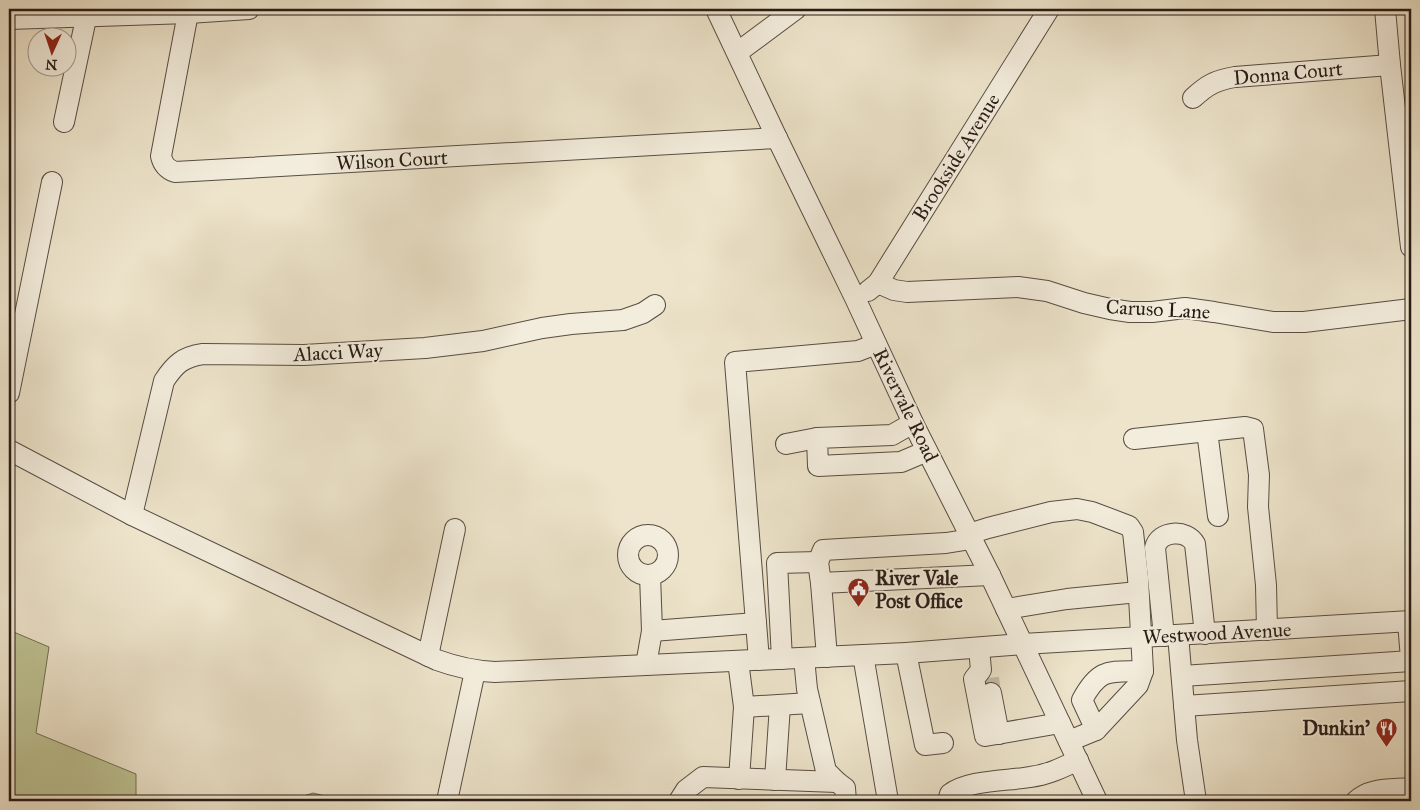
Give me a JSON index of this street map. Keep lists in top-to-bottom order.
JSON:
{
  "streets": {
    "street": [
      "Donna Court",
      "Brookside Avenue",
      "Wilson Court",
      "Caruso Lane",
      "Alacci Way",
      "Rivervale Road",
      "Westwood Avenue"
    ]
  },
  "crossings": [
    ["Brookside Avenue", "Caruso Lane"],
    ["Brookside Avenue", "Rivervale Road"],
    ["Wilson Court", "Rivervale Road"],
    ["Alacci Way", "Westwood Avenue"],
    ["Rivervale Road", "Westwood Avenue"]
  ],
  "places": {
    "public building": ["River Vale Post Office"],
    "restaurant": ["Dunkin'"]
  },
  "north": "bottom"
}
